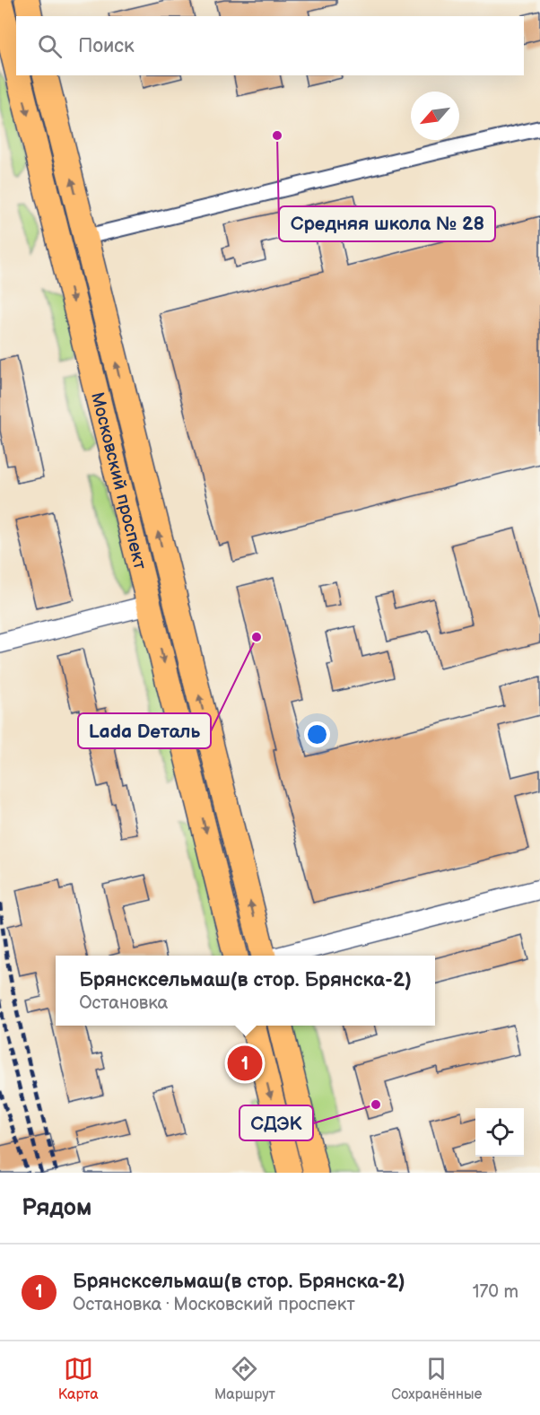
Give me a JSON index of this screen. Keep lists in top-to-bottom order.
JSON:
{
  "streets": {
    "main road": ["Московский проспект"]
  },
  "places": ["Средняя школа № 28", "Lada Dеталь", "СДЭК"],
  "north": "bottom left",
  "page": {
    "search": "Поиск",
    "popup": ["Брянсксельмаш(в стор. Брянска-2)", "Остановка"],
    "pins": "1",
    "heading": "Рядом",
    "list": [
      {
        "mark": "1",
        "name": "Брянсксельмаш(в стор. Брянска-2)",
        "note": "Остановка · Московский проспект",
        "value": "170 m"
      }
    ],
    "nav": ["Карта", "Маршрут", "Сохранённые"]
  }
}
